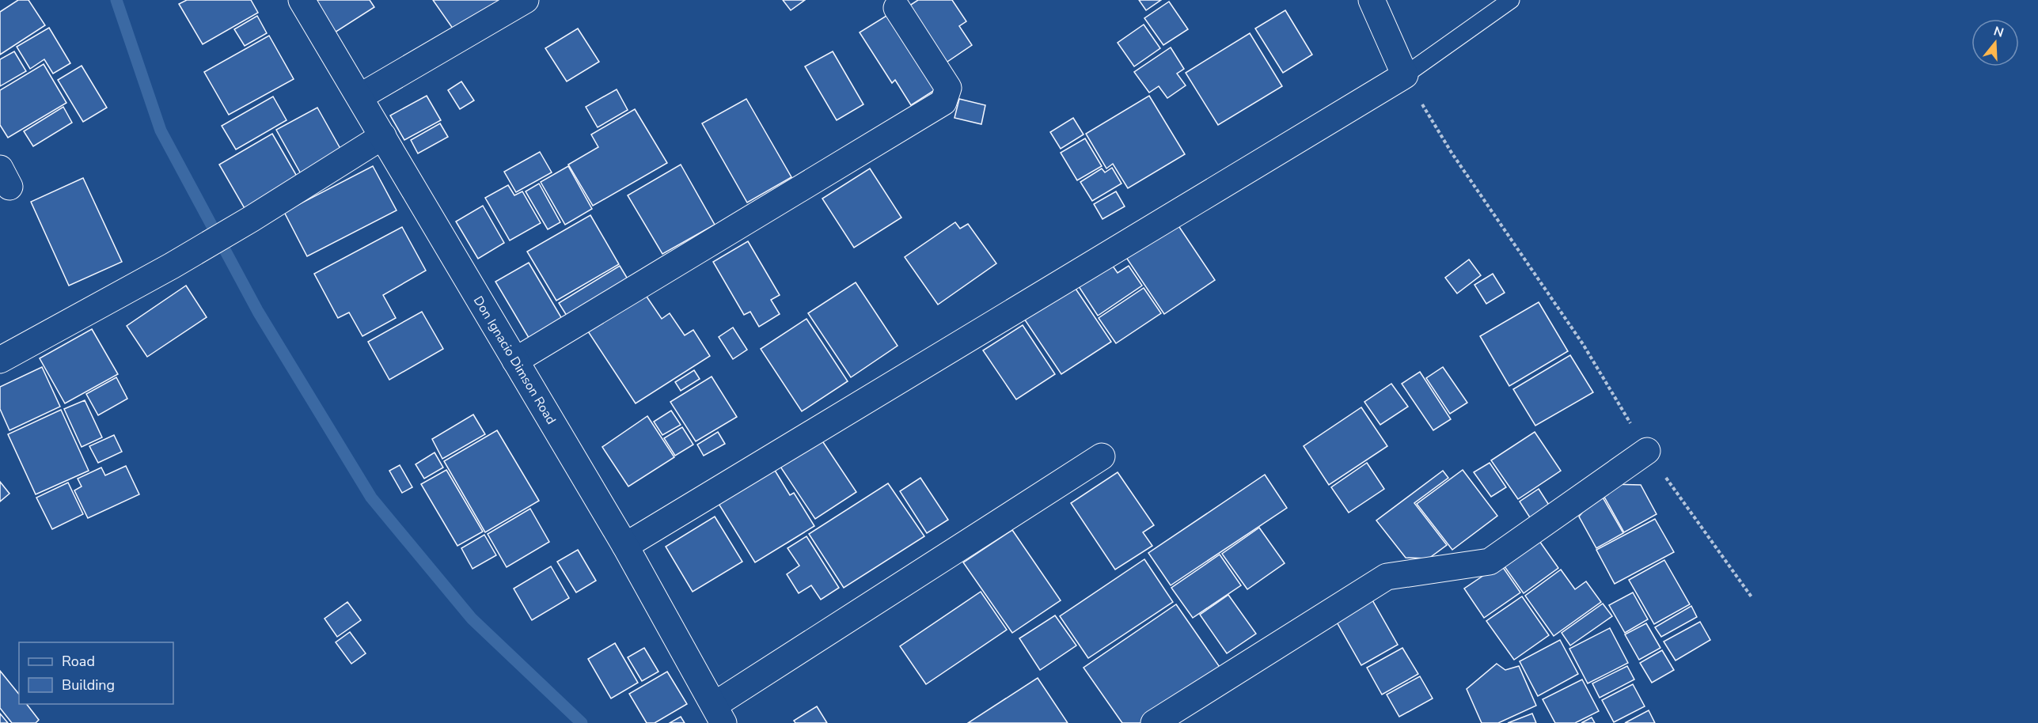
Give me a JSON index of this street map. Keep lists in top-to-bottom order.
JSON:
{
  "streets": {
    "street": ["Don Ignacio Dimson Road"]
  },
  "legend": ["Road", "Building"],
  "north": "top"
}
